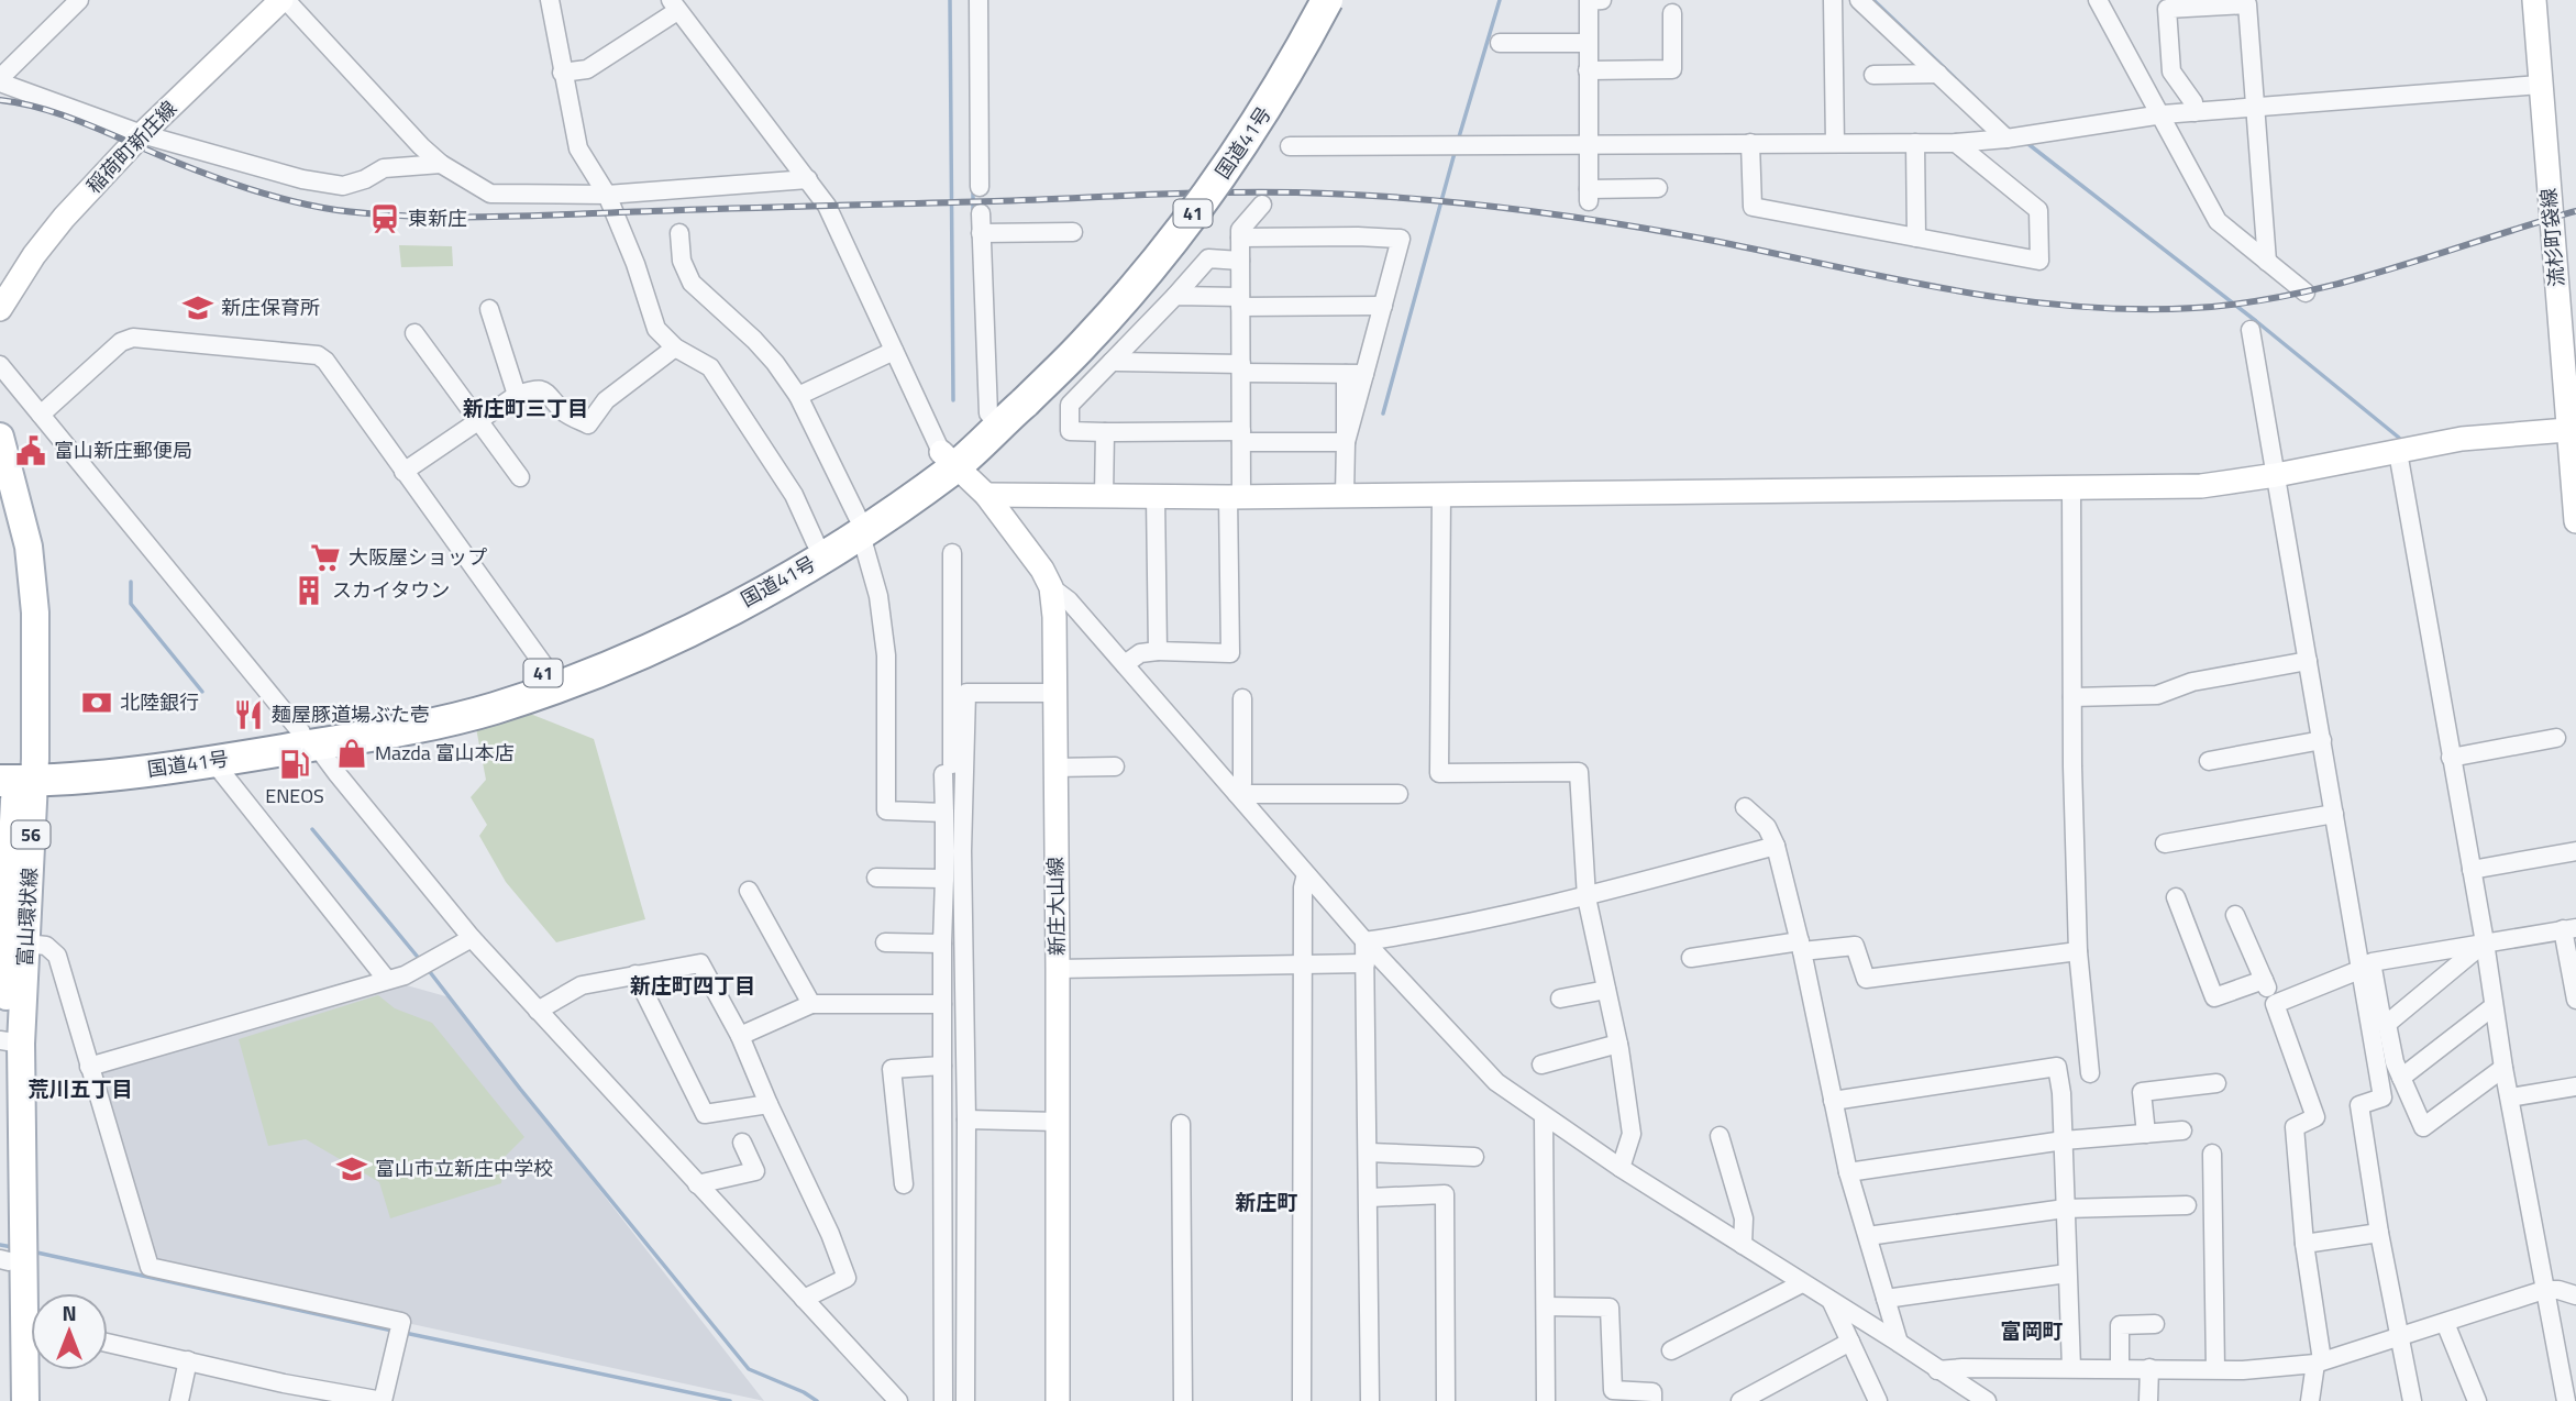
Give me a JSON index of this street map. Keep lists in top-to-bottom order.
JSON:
{
  "streets": {
    "highway": ["国道41号", "41"],
    "main road": [
      "稲荷町新庄線",
      "流杉町袋線",
      "56",
      "新庄大山線",
      "富山環状線"
    ]
  },
  "crossings": [
    ["国道41号", "新庄大山線"],
    ["国道41号", "富山環状線"]
  ],
  "districts": [
    "新庄町三丁目",
    "新庄町四丁目",
    "荒川五丁目",
    "新庄町",
    "富岡町"
  ],
  "places": {
    "station": ["東新庄"],
    "school or university": ["新庄保育所", "富山市立新庄中学校"],
    "public building": ["富山新庄郵便局"],
    "supermarket": ["大阪屋ショップ"],
    "building": ["スカイタウン"],
    "bank": ["北陸銀行"],
    "restaurant": ["麺屋豚道場ぶた壱"],
    "shop": ["Mazda 富山本店"],
    "fuel station": ["ENEOS"]
  },
  "north": "top"
}
